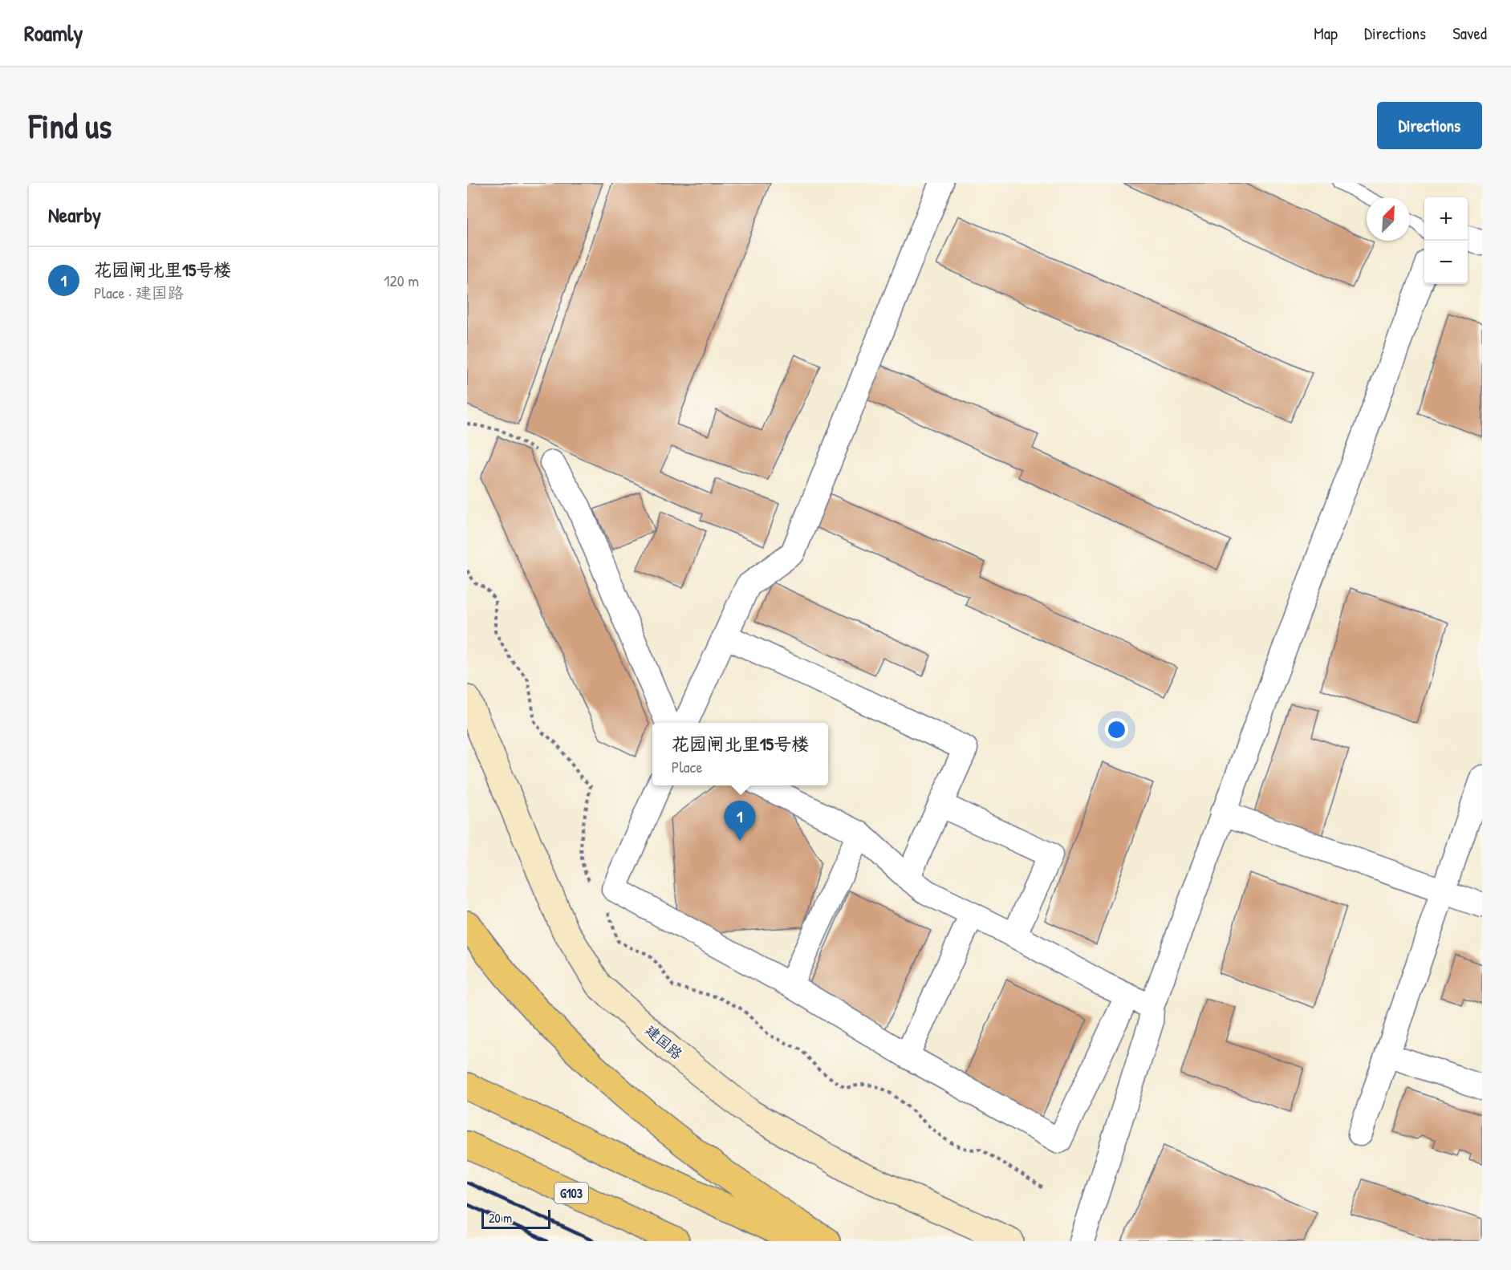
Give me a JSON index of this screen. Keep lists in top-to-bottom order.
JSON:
{
  "streets": {
    "highway": ["G103"],
    "main road": ["建国路"]
  },
  "scale_bar": "20 m",
  "north": "top right",
  "page": {
    "header": "Roamly",
    "nav": ["Map", "Directions", "Saved"],
    "buttons": "Directions",
    "title": "Find us",
    "heading": "Nearby",
    "map_buttons": ["+", "−"],
    "list": [
      {
        "mark": "1",
        "name": "花园闸北里15号楼",
        "note": "Place · 建国路",
        "value": "120 m"
      }
    ],
    "popup": ["花园闸北里15号楼", "Place"],
    "pins": "1",
    "scale": "20 m"
  }
}
